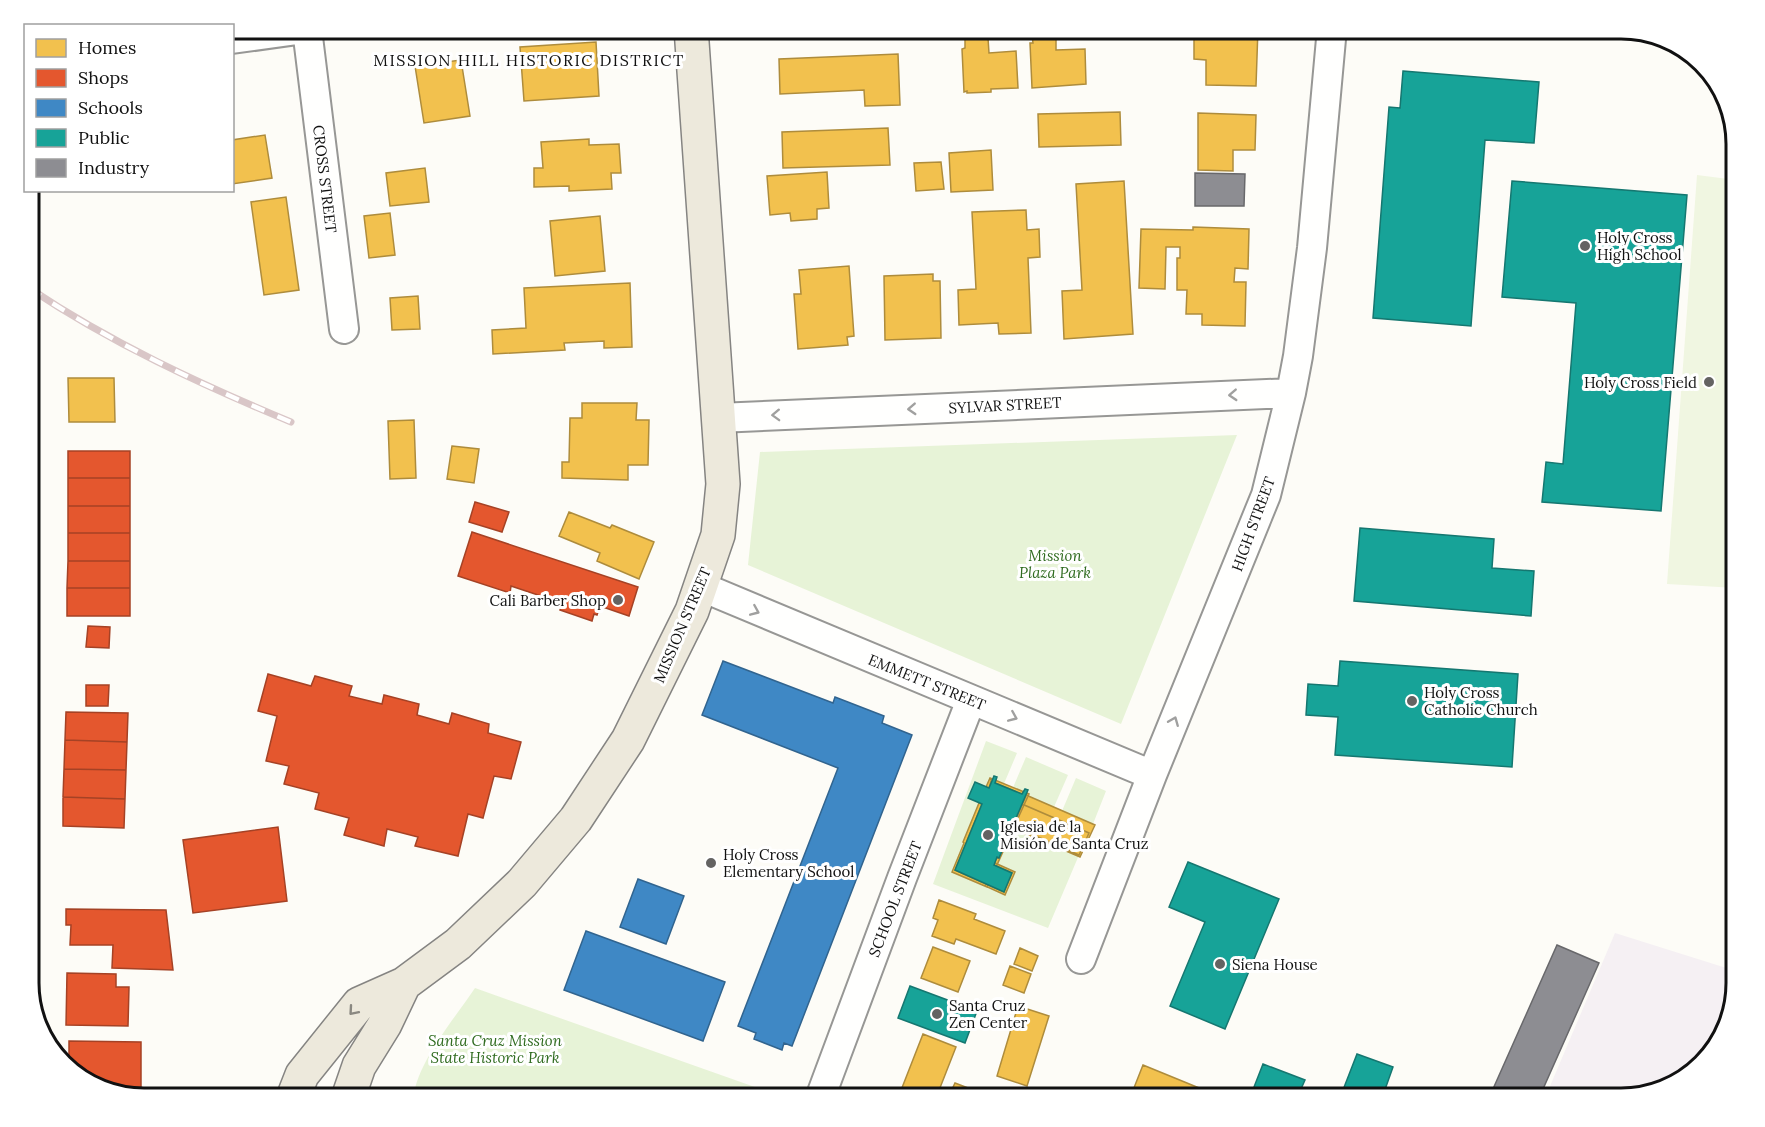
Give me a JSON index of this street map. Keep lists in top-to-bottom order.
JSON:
{
  "streets": {
    "main road": ["MISSION STREET"],
    "street": [
      "CROSS STREET",
      "SYLVAR STREET",
      "HIGH STREET",
      "EMMETT STREET",
      "SCHOOL STREET"
    ]
  },
  "crossings": [
    ["SYLVAR STREET", "HIGH STREET"],
    ["SYLVAR STREET", "MISSION STREET"],
    ["HIGH STREET", "EMMETT STREET"],
    ["MISSION STREET", "EMMETT STREET"],
    ["EMMETT STREET", "SCHOOL STREET"]
  ],
  "one_way": ["SYLVAR STREET", "HIGH STREET", "EMMETT STREET"],
  "districts": ["MISSION HILL HISTORIC DISTRICT"],
  "parks": ["Mission Plaza Park", "Santa Cruz Mission State Historic Park"],
  "places": [
    "Holy Cross High School",
    "Holy Cross Field",
    "Cali Barber Shop",
    "Holy Cross Catholic Church",
    "Iglesia de la Misión de Santa Cruz",
    "Holy Cross Elementary School",
    "Siena House",
    "Santa Cruz Zen Center"
  ],
  "legend": [
    "Homes",
    "Shops",
    "Schools",
    "Public",
    "Industry"
  ]
}
